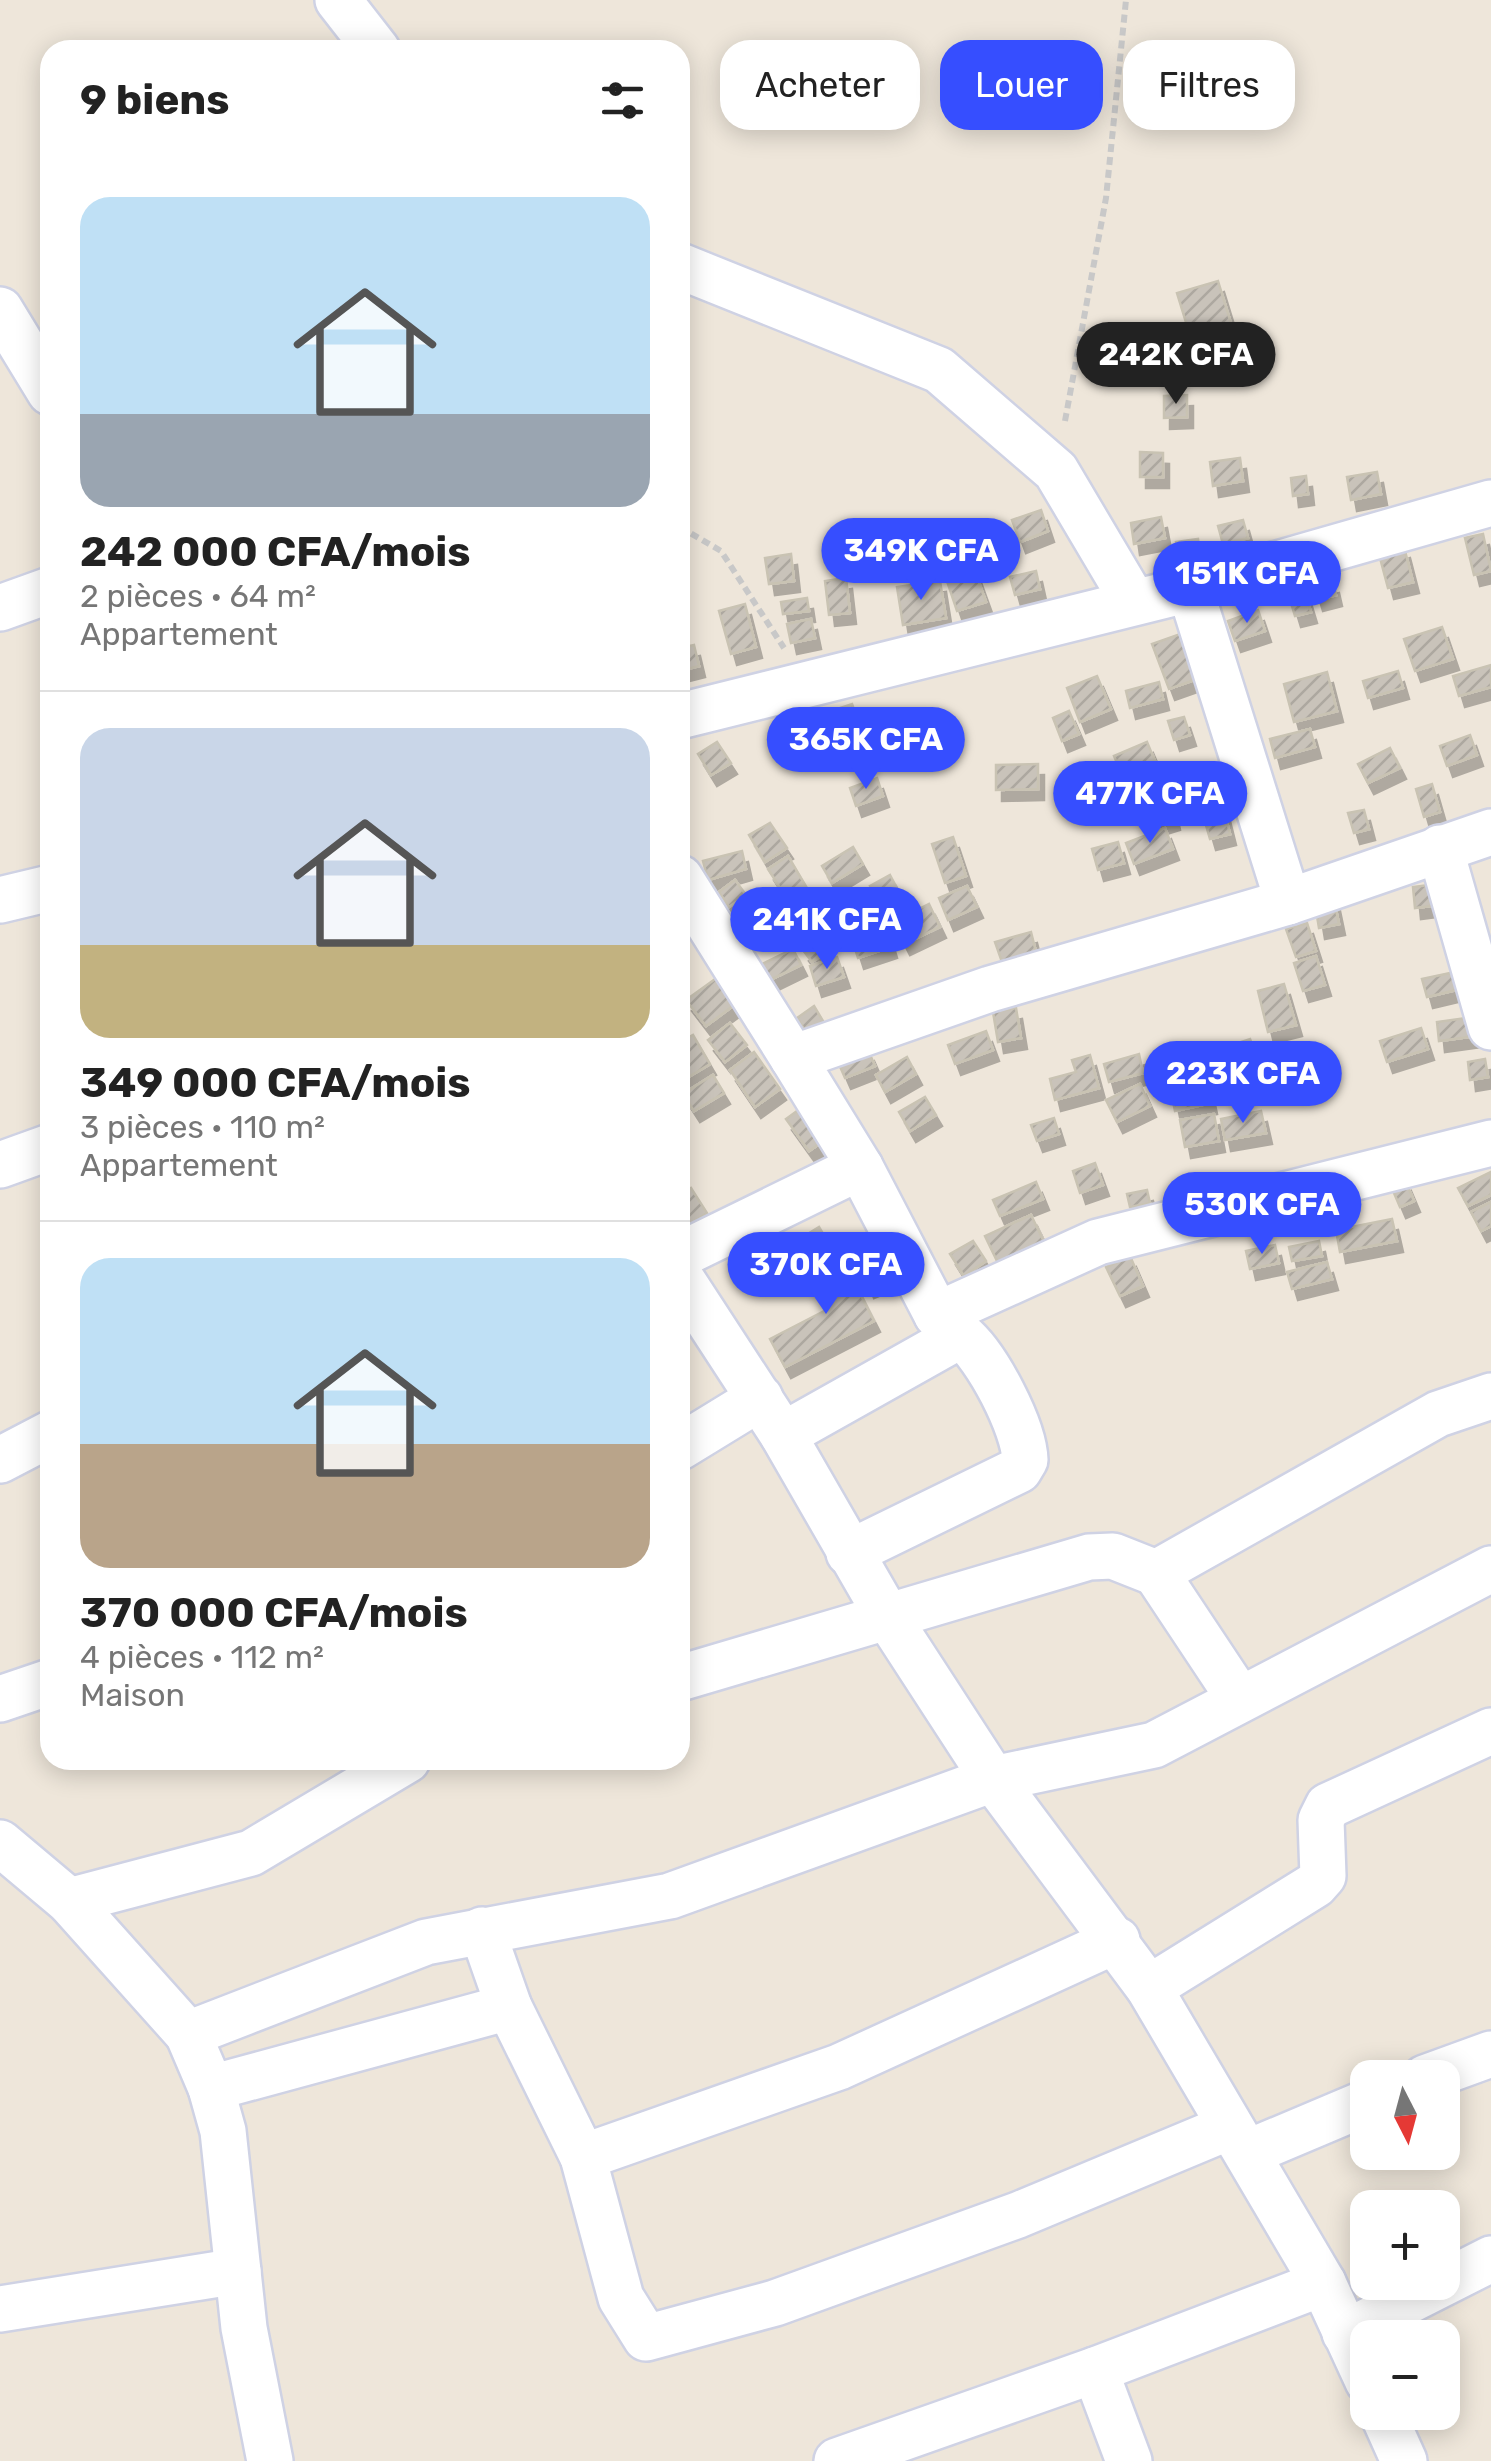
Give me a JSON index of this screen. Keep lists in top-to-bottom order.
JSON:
{
  "north": "bottom",
  "page": {
    "chip": ["Acheter", "Louer", "Filtres"],
    "heading": "9 biens",
    "list": [
      {
        "name": "242 000 CFA/mois",
        "note": "2 pièces · 64 m² · Appartement"
      },
      {
        "name": "349 000 CFA/mois",
        "note": "3 pièces · 110 m² · Appartement"
      },
      {
        "name": "370 000 CFA/mois",
        "note": "4 pièces · 112 m² · Maison"
      }
    ],
    "price": [
      "242K CFA",
      "349K CFA",
      "151K CFA",
      "365K CFA",
      "477K CFA",
      "241K CFA",
      "223K CFA",
      "530K CFA",
      "370K CFA"
    ],
    "map_buttons": ["+", "−"]
  }
}
